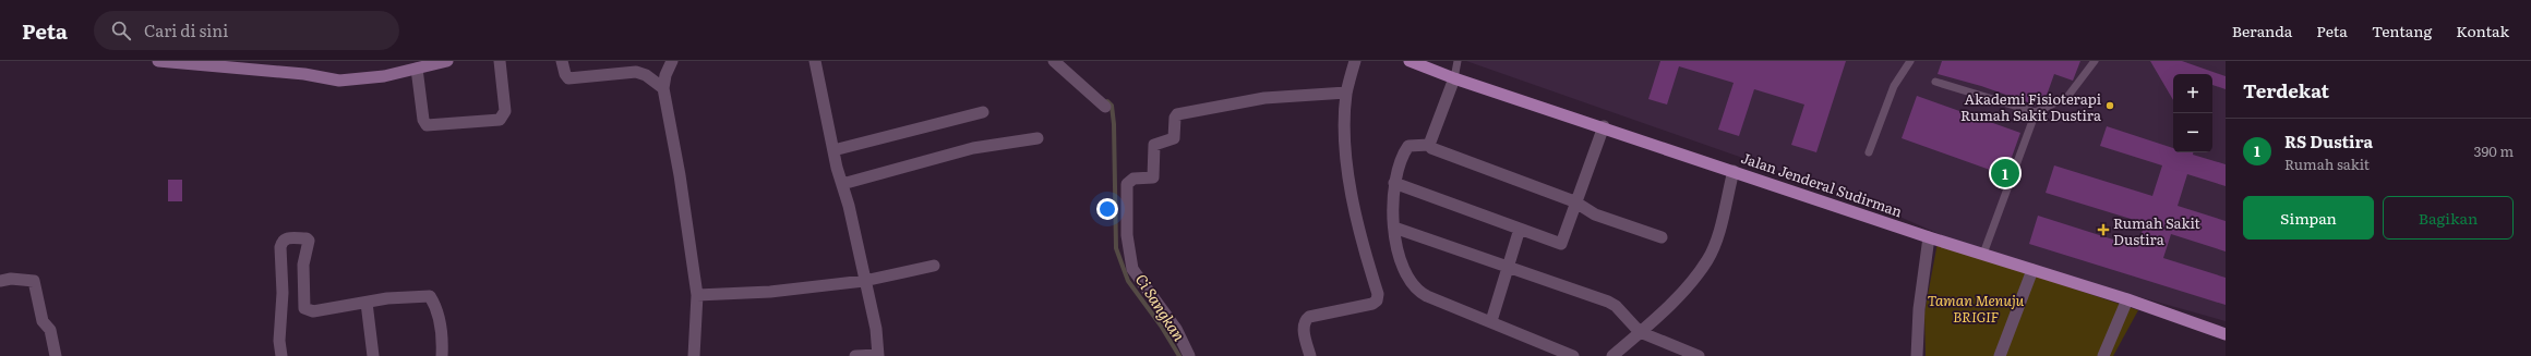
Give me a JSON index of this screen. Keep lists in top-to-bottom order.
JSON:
{
  "streets": {
    "main road": ["Jalan Jenderal Sudirman"]
  },
  "water": ["Ci Sangkan"],
  "parks": ["Taman Menuju BRIGIF"],
  "places": {
    "other": ["Akademi Fisioterapi Rumah Sakit Dustira"],
    "health": ["Rumah Sakit Dustira"]
  },
  "page": {
    "header": "Peta",
    "search": "Cari di sini",
    "nav": [
      "Beranda",
      "Peta",
      "Tentang",
      "Kontak"
    ],
    "heading": "Terdekat",
    "map_buttons": ["+", "−"],
    "list": [
      {
        "mark": "1",
        "name": "RS Dustira",
        "note": "Rumah sakit",
        "value": "390 m"
      }
    ],
    "pins": "1",
    "buttons": ["Simpan", "Bagikan"]
  }
}
